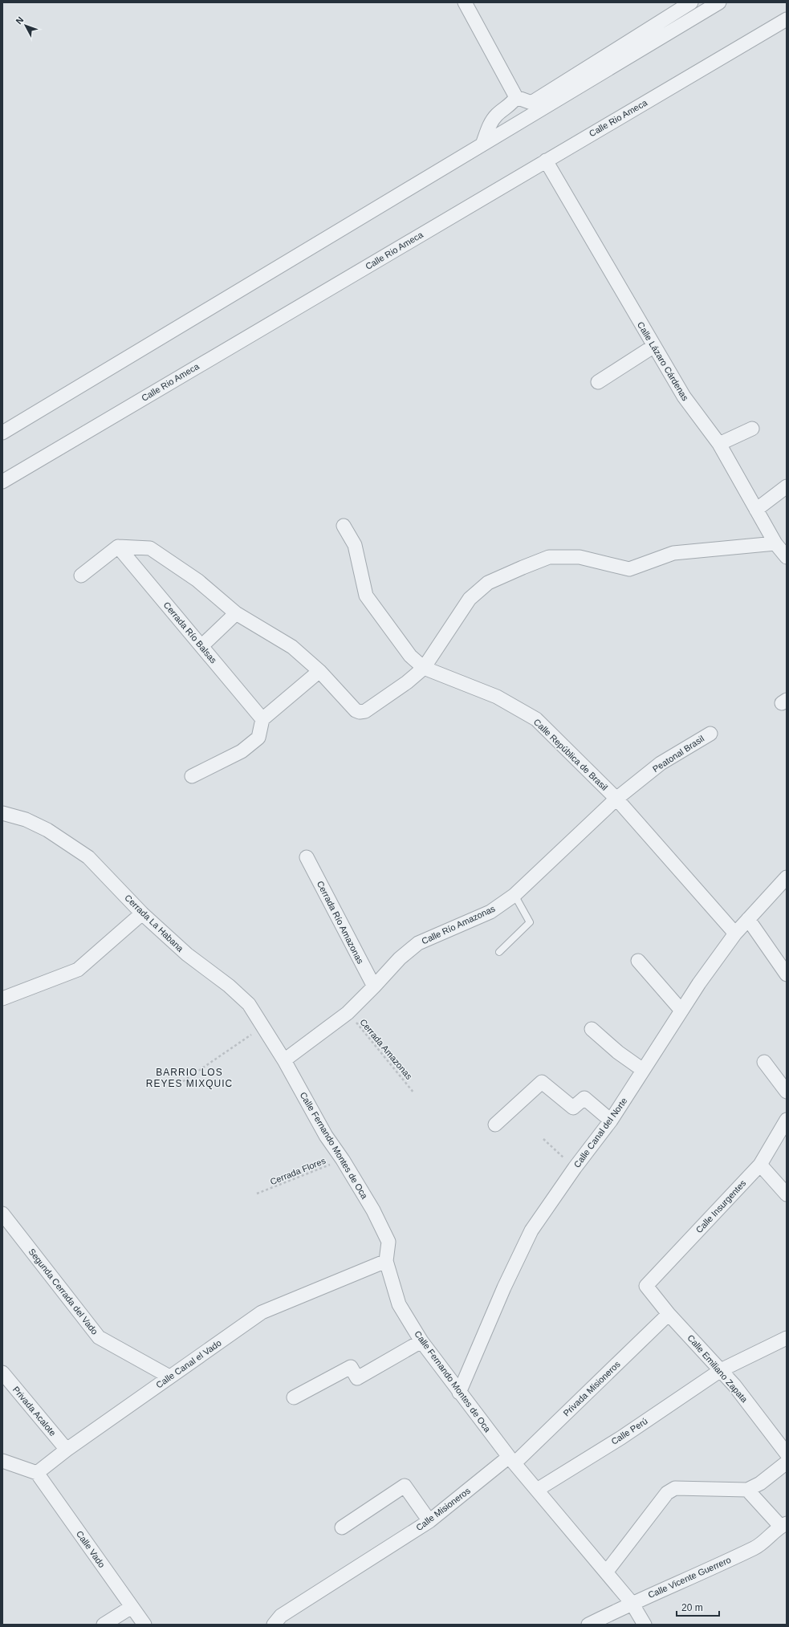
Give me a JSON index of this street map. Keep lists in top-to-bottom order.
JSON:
{
  "streets": {
    "street": [
      "Calle Rio Ameca",
      "Calle Lázaro Cárdenas",
      "Cerrada Río Balsas",
      "Peatonal Brasil",
      "Calle República de Brasil",
      "Cerrada Río Amazonas",
      "Cerrada La Habana",
      "Calle Río Amazonas",
      "Calle Canal del Norte",
      "Calle Fernando Montes de Oca",
      "Calle Insurgentes",
      "Segunda Cerrada del Vado",
      "Calle Canal el Vado",
      "Calle Emiliano Zapata",
      "Privada Misioneros",
      "Privada Acalote",
      "Calle Perú",
      "Calle Misioneros",
      "Calle Vado",
      "Calle Vicente Guerrero"
    ],
    "path": ["Cerrada Amazonas", "Cerrada Flores"]
  },
  "crossings": [
    ["Calle Rio Ameca", "Calle Lázaro Cárdenas"],
    ["Peatonal Brasil", "Calle República de Brasil"],
    ["Peatonal Brasil", "Calle Río Amazonas"],
    ["Calle República de Brasil", "Calle Río Amazonas"],
    ["Calle República de Brasil", "Calle Canal del Norte"],
    ["Cerrada Río Amazonas", "Calle Río Amazonas"],
    ["Cerrada La Habana", "Calle Río Amazonas"],
    ["Cerrada La Habana", "Calle Fernando Montes de Oca"],
    ["Calle Río Amazonas", "Cerrada Amazonas"],
    ["Calle Río Amazonas", "Calle Fernando Montes de Oca"],
    ["Calle Canal del Norte", "Calle Fernando Montes de Oca"],
    ["Calle Fernando Montes de Oca", "Cerrada Flores"],
    ["Calle Fernando Montes de Oca", "Calle Canal el Vado"],
    ["Calle Fernando Montes de Oca", "Privada Misioneros"],
    ["Calle Fernando Montes de Oca", "Calle Perú"],
    ["Calle Fernando Montes de Oca", "Calle Misioneros"],
    ["Calle Fernando Montes de Oca", "Calle Vicente Guerrero"],
    ["Calle Insurgentes", "Calle Emiliano Zapata"],
    ["Segunda Cerrada del Vado", "Calle Canal el Vado"],
    ["Calle Canal el Vado", "Privada Acalote"],
    ["Calle Canal el Vado", "Calle Vado"],
    ["Calle Emiliano Zapata", "Privada Misioneros"],
    ["Calle Emiliano Zapata", "Calle Perú"],
    ["Privada Misioneros", "Calle Misioneros"]
  ],
  "districts": ["BARRIO LOS REYES MIXQUIC"],
  "scale_bar": "20 m",
  "north": "top left"
}
